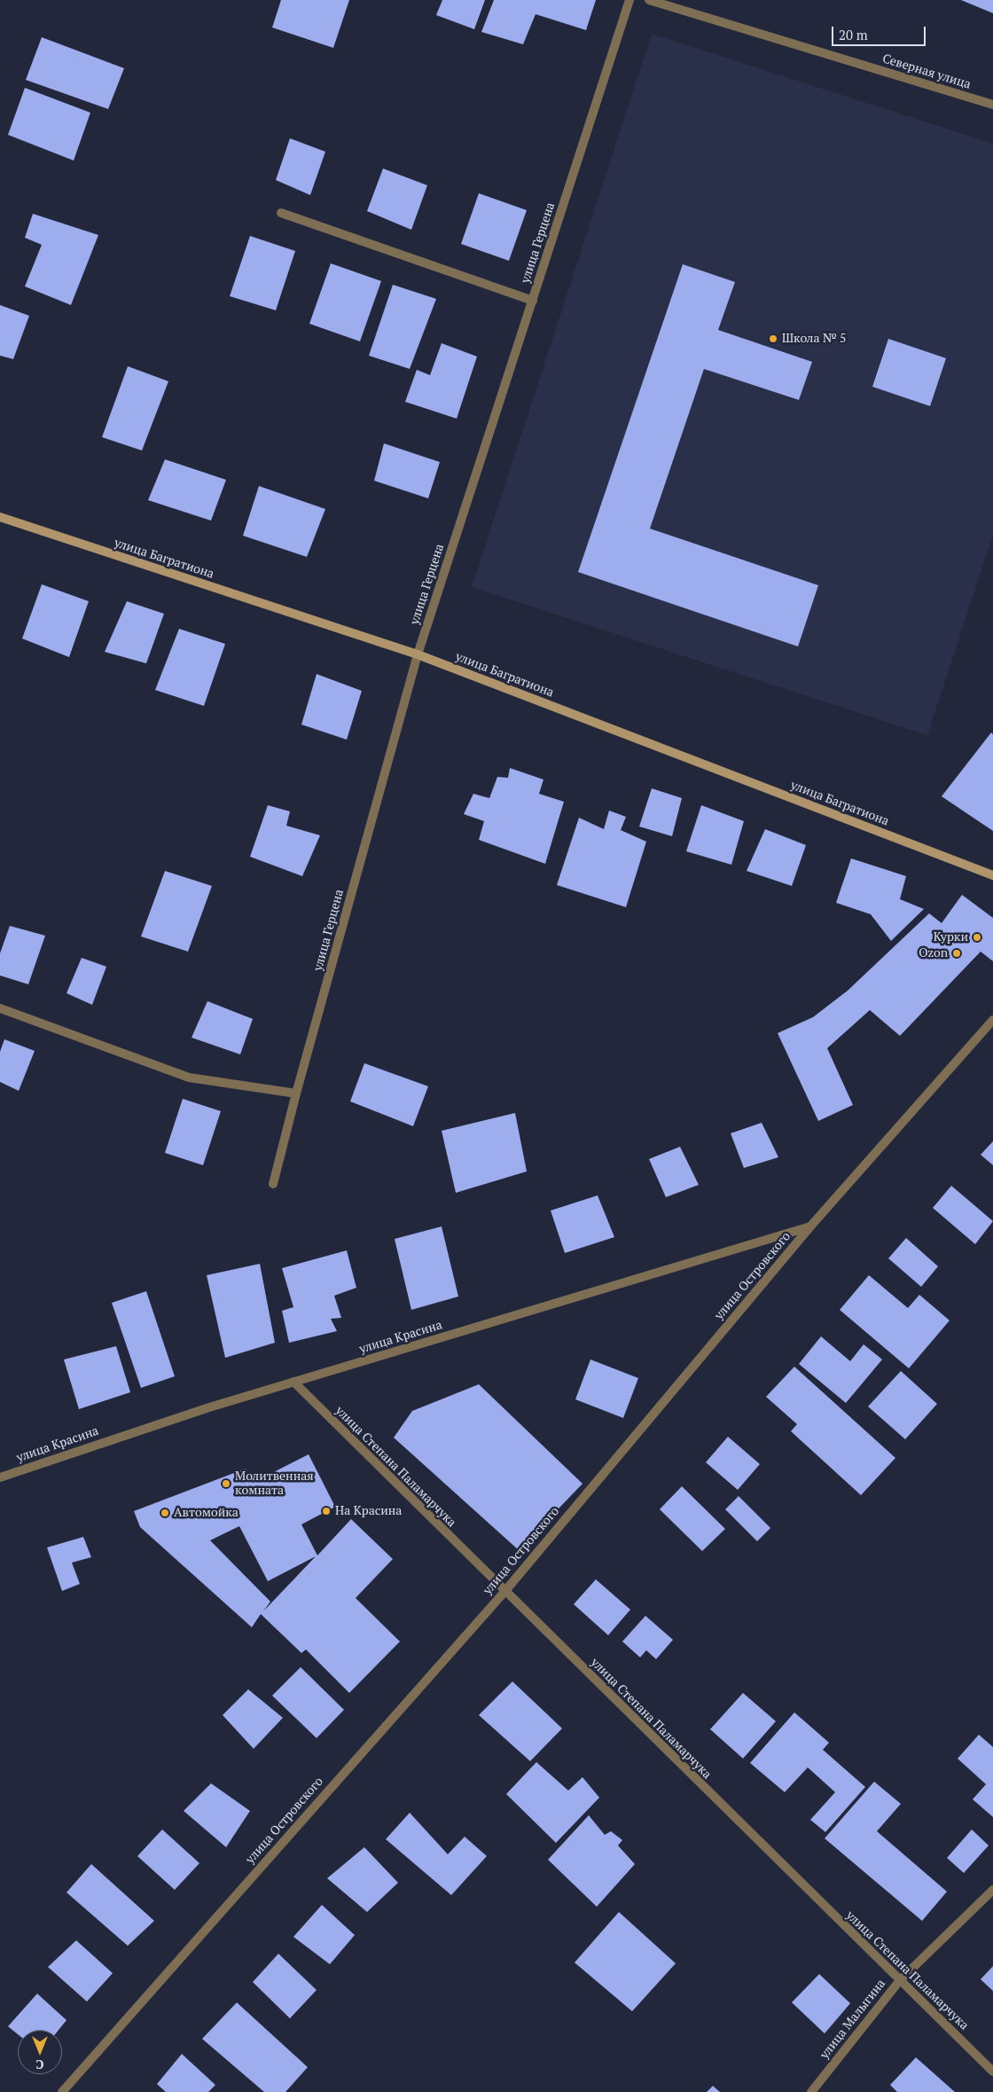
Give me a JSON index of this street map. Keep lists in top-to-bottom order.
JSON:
{
  "streets": {
    "main road": ["улица Багратиона"],
    "street": [
      "Северная улица",
      "улица Герцена",
      "улица Островского",
      "улица Красина",
      "улица Степана Паламарчука",
      "улица Малыгина"
    ]
  },
  "crossings": [
    ["улица Герцена", "улица Багратиона"],
    ["улица Островского", "улица Красина"],
    ["улица Островского", "улица Степана Паламарчука"],
    ["улица Красина", "улица Степана Паламарчука"],
    ["улица Степана Паламарчука", "улица Малыгина"]
  ],
  "places": [
    "Школа № 5",
    "Курки",
    "Ozon",
    "Молитвенная комната",
    "На Красина",
    "Автомойка"
  ],
  "scale_bar": "20 m",
  "north": "bottom"
}
